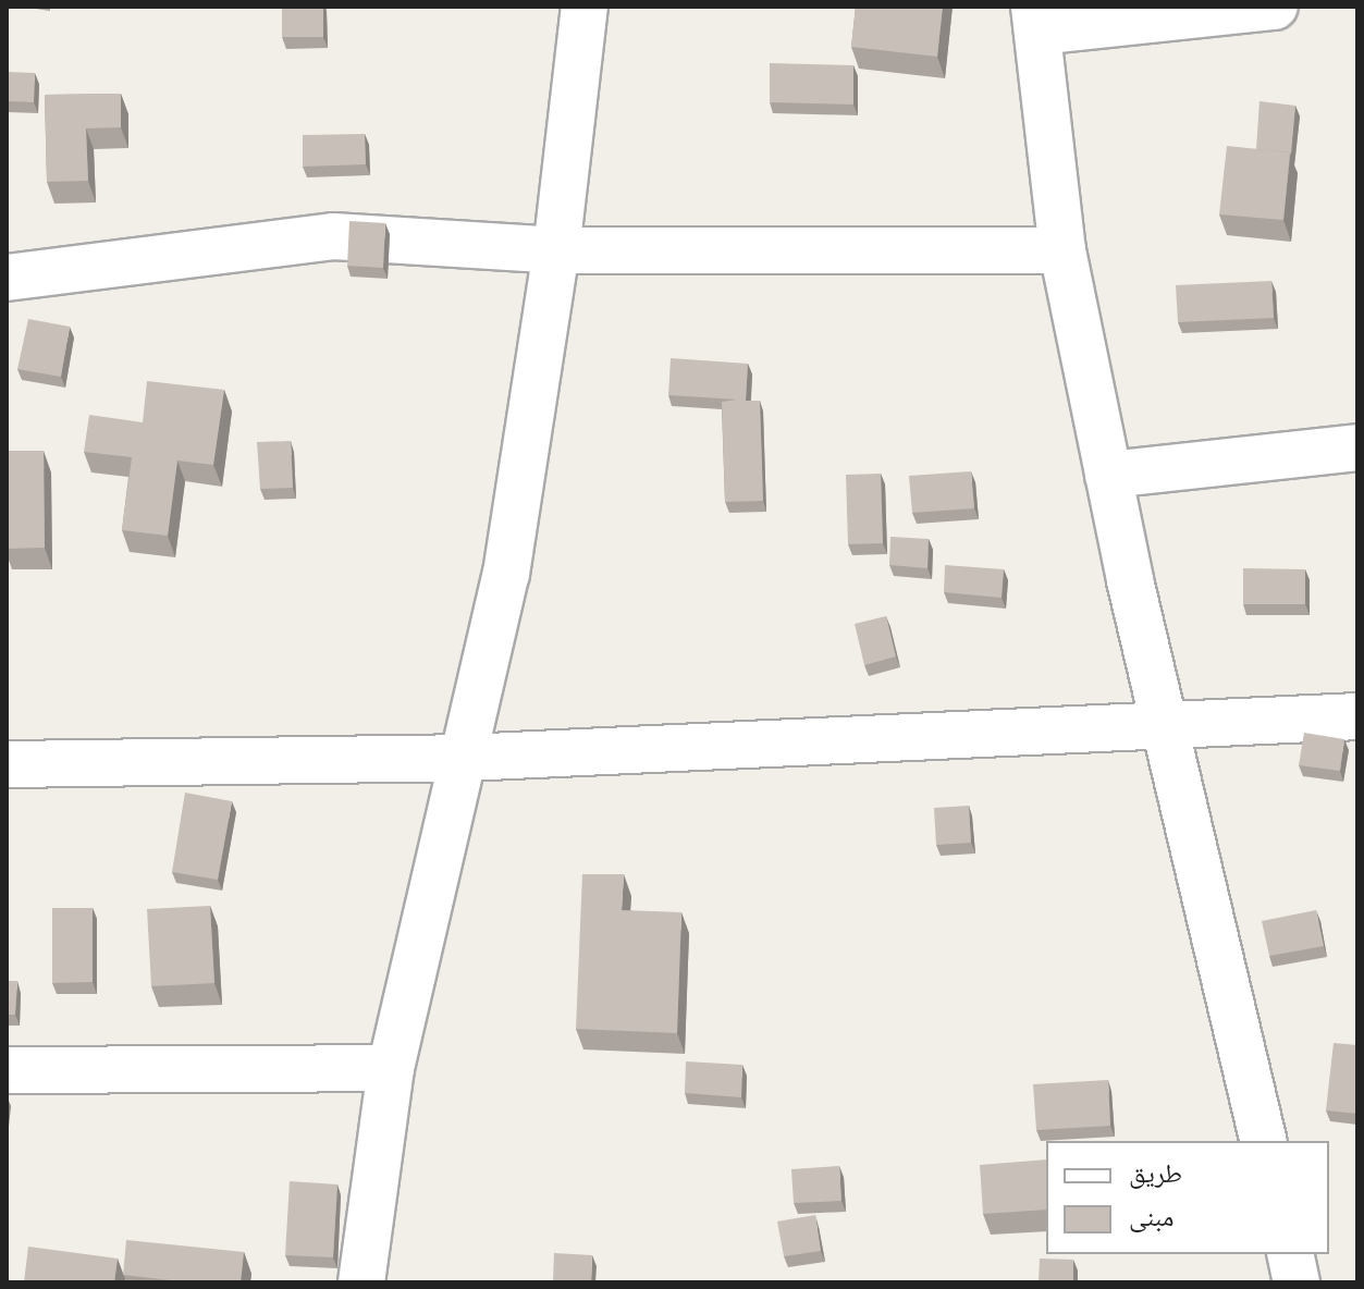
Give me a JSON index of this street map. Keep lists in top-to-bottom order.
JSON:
{
  "legend": ["طريق", "مبنى"]
}
